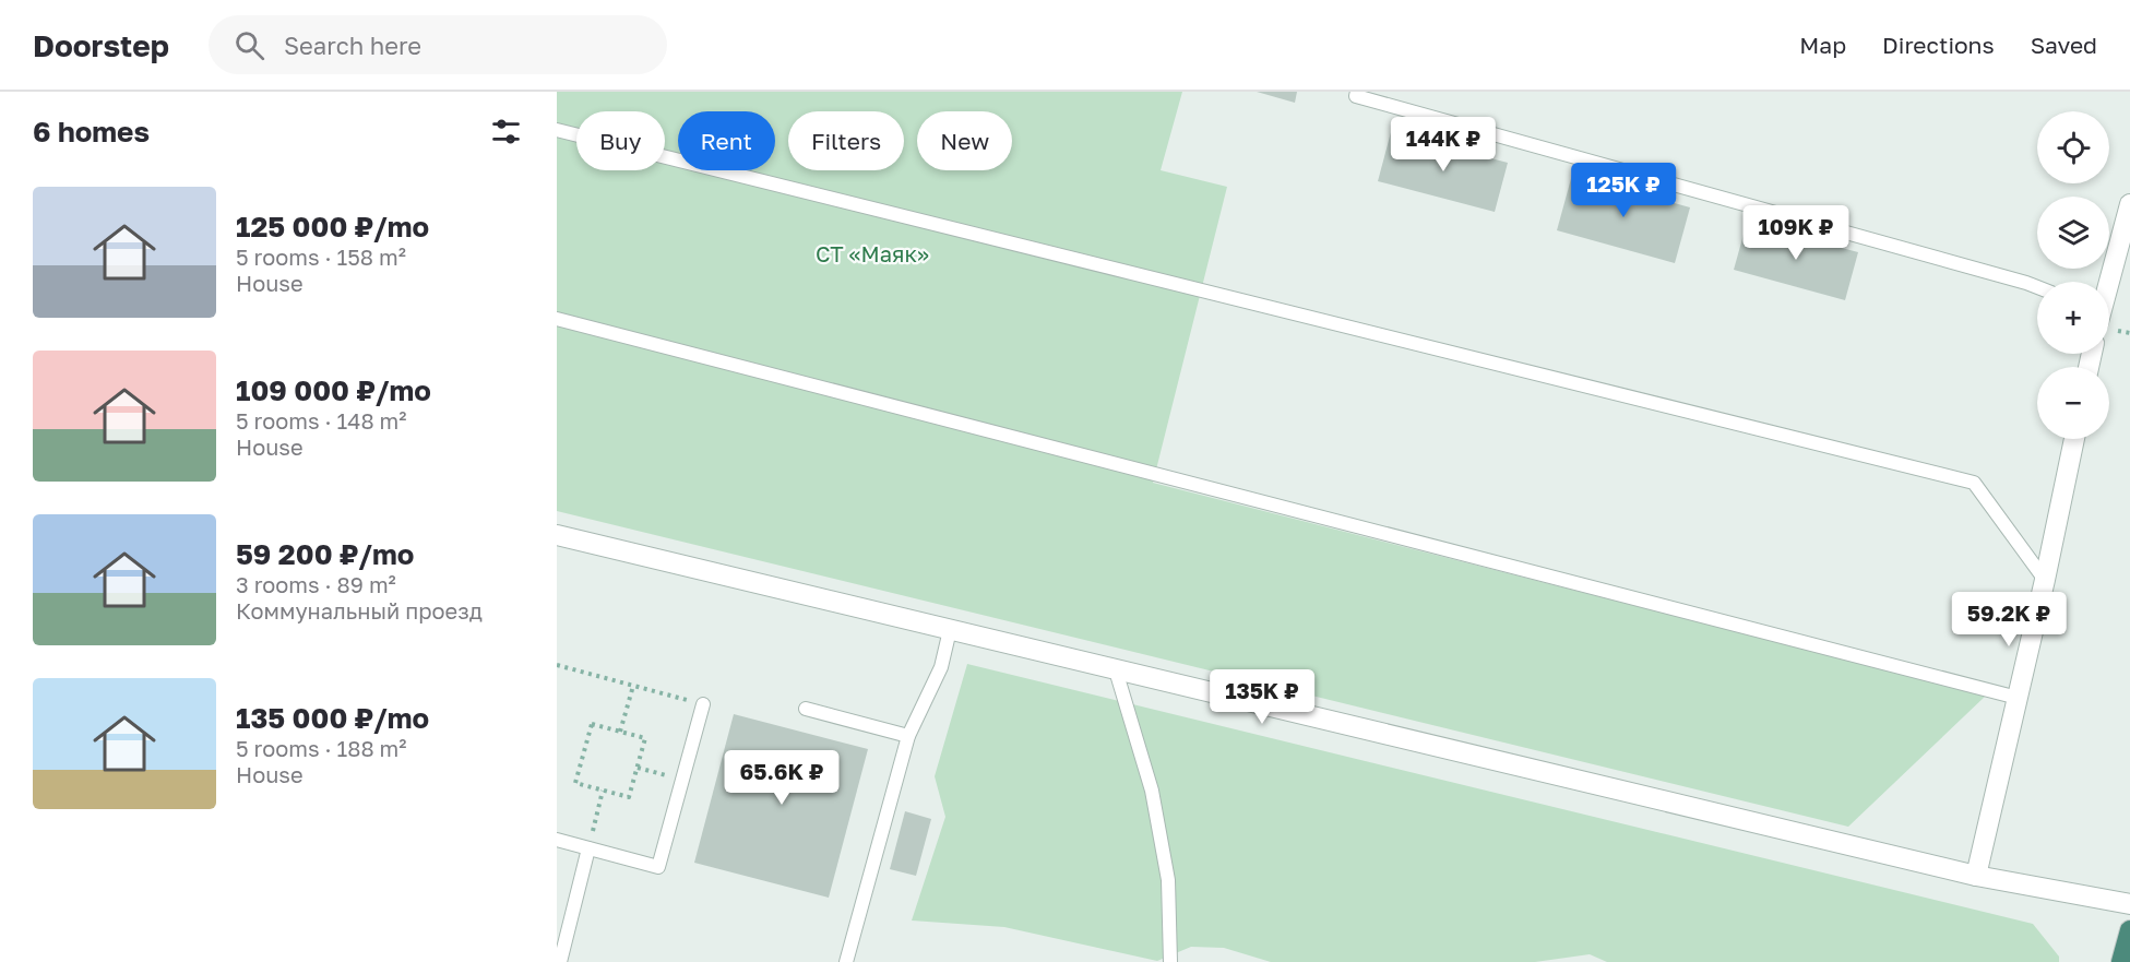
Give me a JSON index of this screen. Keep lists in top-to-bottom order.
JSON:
{
  "parks": ["СТ «Маяк»"],
  "page": {
    "header": "Doorstep",
    "search": "Search here",
    "nav": ["Map", "Directions", "Saved"],
    "heading": "6 homes",
    "map_buttons": ["+", "−"],
    "chip": [
      "Buy",
      "Rent",
      "Filters",
      "New"
    ],
    "price": [
      "144K ₽",
      "125K ₽",
      "109K ₽",
      "59.2K ₽",
      "135K ₽",
      "65.6K ₽"
    ],
    "list": [
      {
        "name": "125 000 ₽/mo",
        "note": "5 rooms · 158 m² · House"
      },
      {
        "name": "109 000 ₽/mo",
        "note": "5 rooms · 148 m² · House"
      },
      {
        "name": "59 200 ₽/mo",
        "note": "3 rooms · 89 m² · Коммунальный проезд"
      },
      {
        "name": "135 000 ₽/mo",
        "note": "5 rooms · 188 m² · House"
      }
    ]
  }
}
